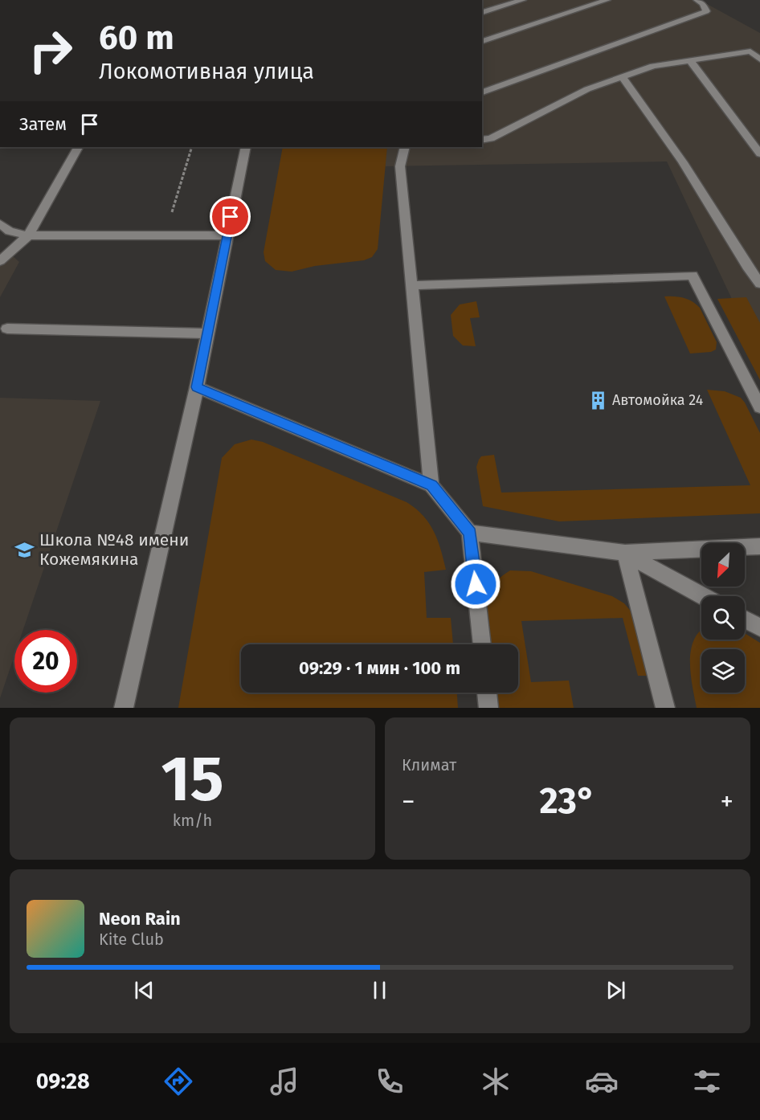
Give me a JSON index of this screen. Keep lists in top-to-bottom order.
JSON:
{
  "places": {
    "building": ["Автомойка 24"],
    "school or university": ["Школа №48 имени Кожемякина"]
  },
  "north": "bottom left",
  "page": {
    "turn": ["60 m", "Локомотивная улица"],
    "then": "Затем",
    "limit": "20",
    "trip": "09:29 · 1 мин · 100 m",
    "tile": [
      ["15", "km/h"],
      "Климат"
    ],
    "heat": ["−", "23°", "+"],
    "song": ["Neon Rain", "Kite Club"],
    "tabs": "09:28"
  }
}
